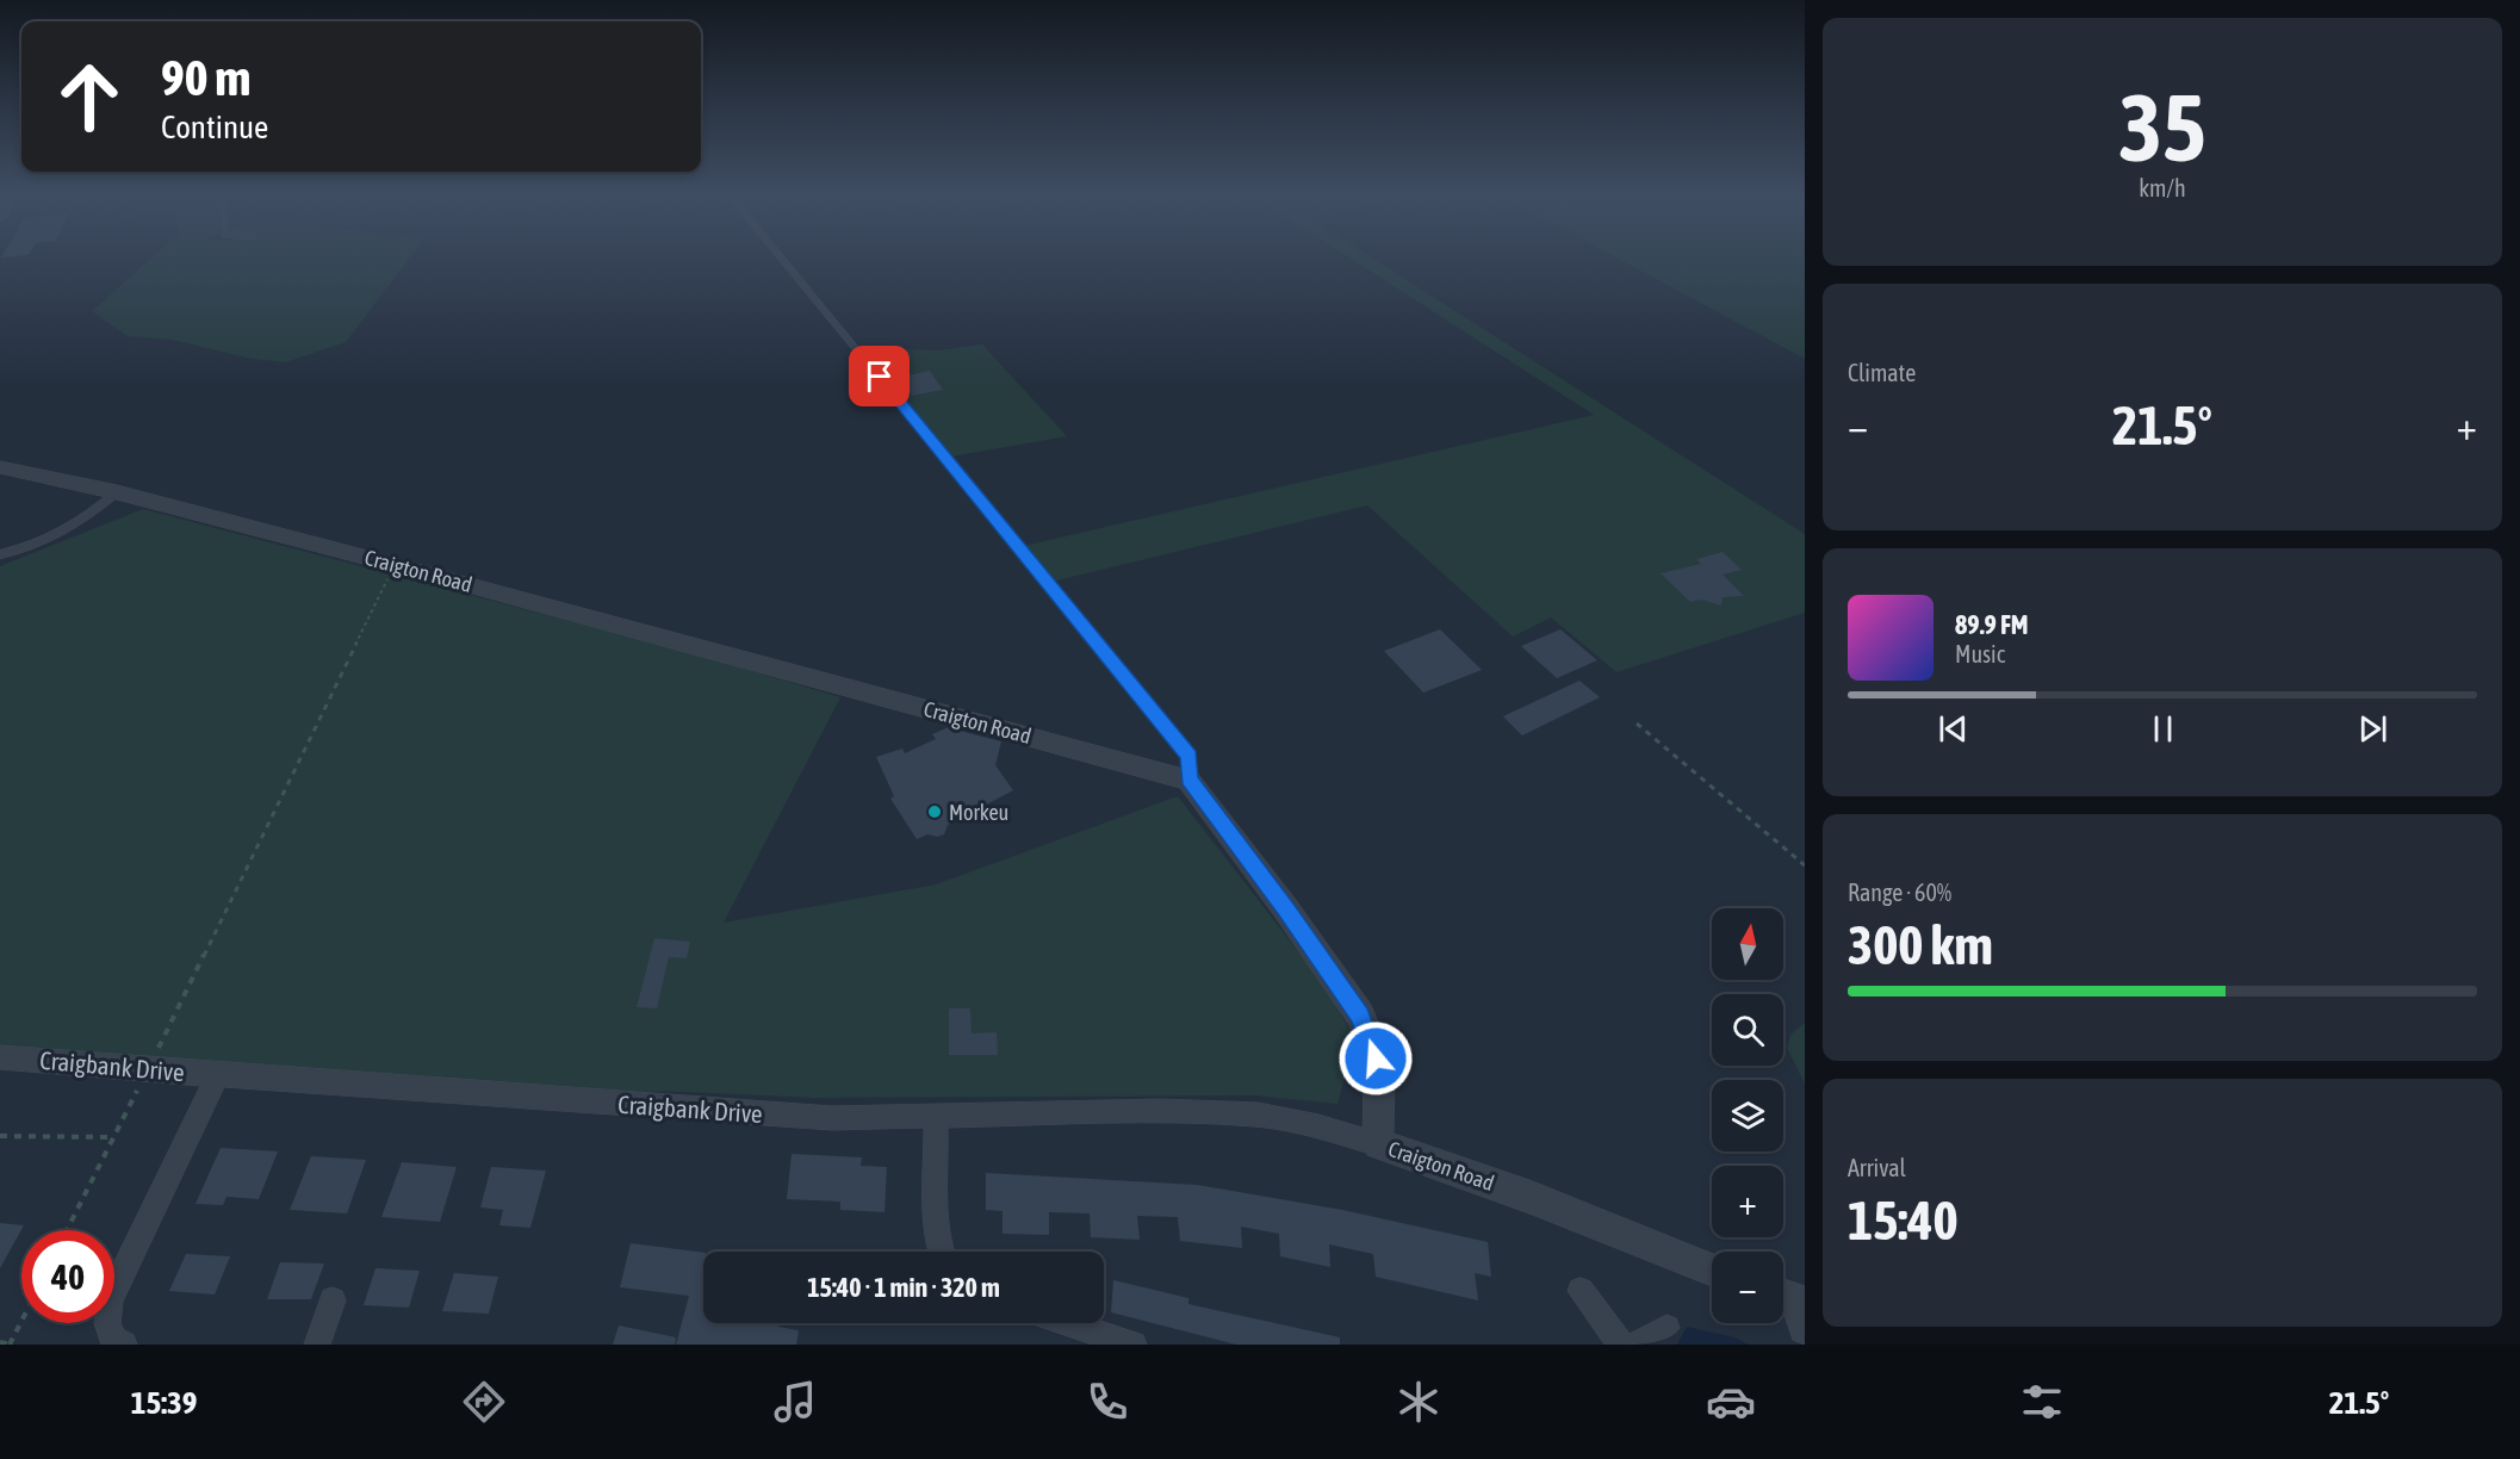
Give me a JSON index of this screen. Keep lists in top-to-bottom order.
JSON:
{
  "streets": {
    "street": ["Craigton Road", "Craigbank Drive"]
  },
  "crossings": [
    ["Craigton Road", "Craigbank Drive"]
  ],
  "places": ["Morkeu"],
  "north": "top",
  "page": {
    "tile": [
      ["35", "km/h"],
      "Climate",
      ["Range · 60%", "300 km"],
      ["Arrival", "15:40"]
    ],
    "turn": ["90 m", "Continue"],
    "heat": ["−", "21.5°", "+"],
    "song": ["89.9 FM", "Music"],
    "map_buttons": ["+", "−"],
    "limit": "40",
    "trip": "15:40 · 1 min · 320 m",
    "tabs": ["15:39", "21.5°"]
  }
}
